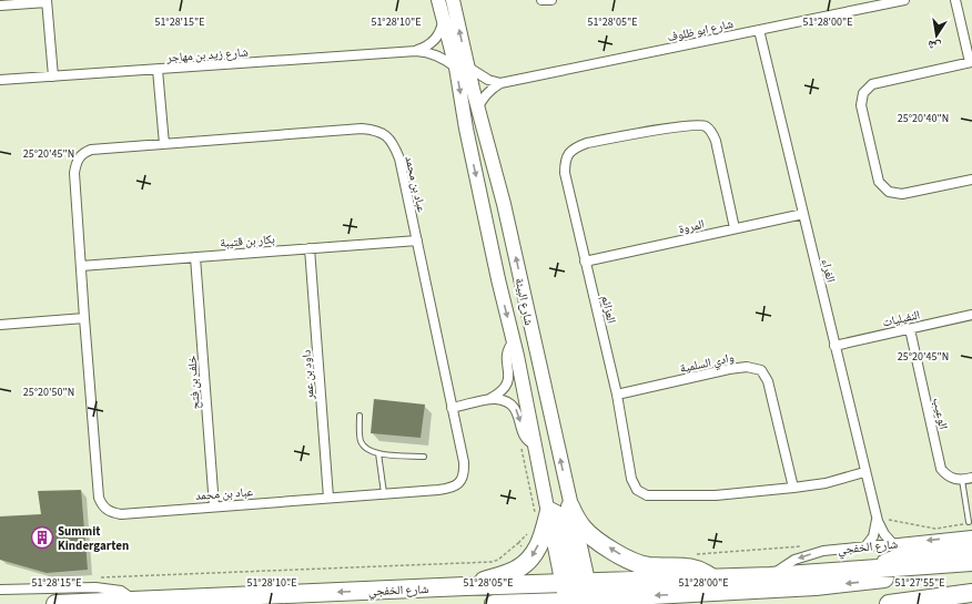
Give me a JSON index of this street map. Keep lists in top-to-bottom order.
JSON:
{
  "streets": {
    "highway": ["شارع الخفجي"],
    "street": [
      "شارع ابو ظلوف",
      "شارع زيد بن مهاجر",
      "عباد بن محمد",
      "المروة",
      "بكار بن قتيبة",
      "الغراء",
      "شارع البيئة",
      "العزائم",
      "النفيليات",
      "وادي السلمية",
      "داود بن عمر",
      "خلف بن فتح",
      "الوعيب"
    ]
  },
  "crossings": [
    ["شارع ابو ظلوف", "الغراء"],
    ["شارع ابو ظلوف", "شارع البيئة"],
    ["شارع زيد بن مهاجر", "شارع البيئة"],
    ["عباد بن محمد", "بكار بن قتيبة"],
    ["عباد بن محمد", "داود بن عمر"],
    ["عباد بن محمد", "خلف بن فتح"],
    ["المروة", "الغراء"],
    ["المروة", "العزائم"],
    ["بكار بن قتيبة", "داود بن عمر"],
    ["بكار بن قتيبة", "خلف بن فتح"],
    ["الغراء", "العزائم"],
    ["الغراء", "النفيليات"],
    ["الغراء", "شارع الخفجي"],
    ["شارع البيئة", "شارع الخفجي"],
    ["العزائم", "وادي السلمية"],
    ["النفيليات", "الوعيب"]
  ],
  "places": {
    "building": ["Summit Kindergarten"]
  },
  "north": "bottom",
  "coordinates": [
    "51°28'15\"E",
    "51°28'10\"E",
    "51°28'05\"E",
    "51°28'00\"E",
    "25°20'40\"N",
    "25°20'45\"N",
    "25°20'50\"N",
    "51°27'55\"E"
  ]
}
